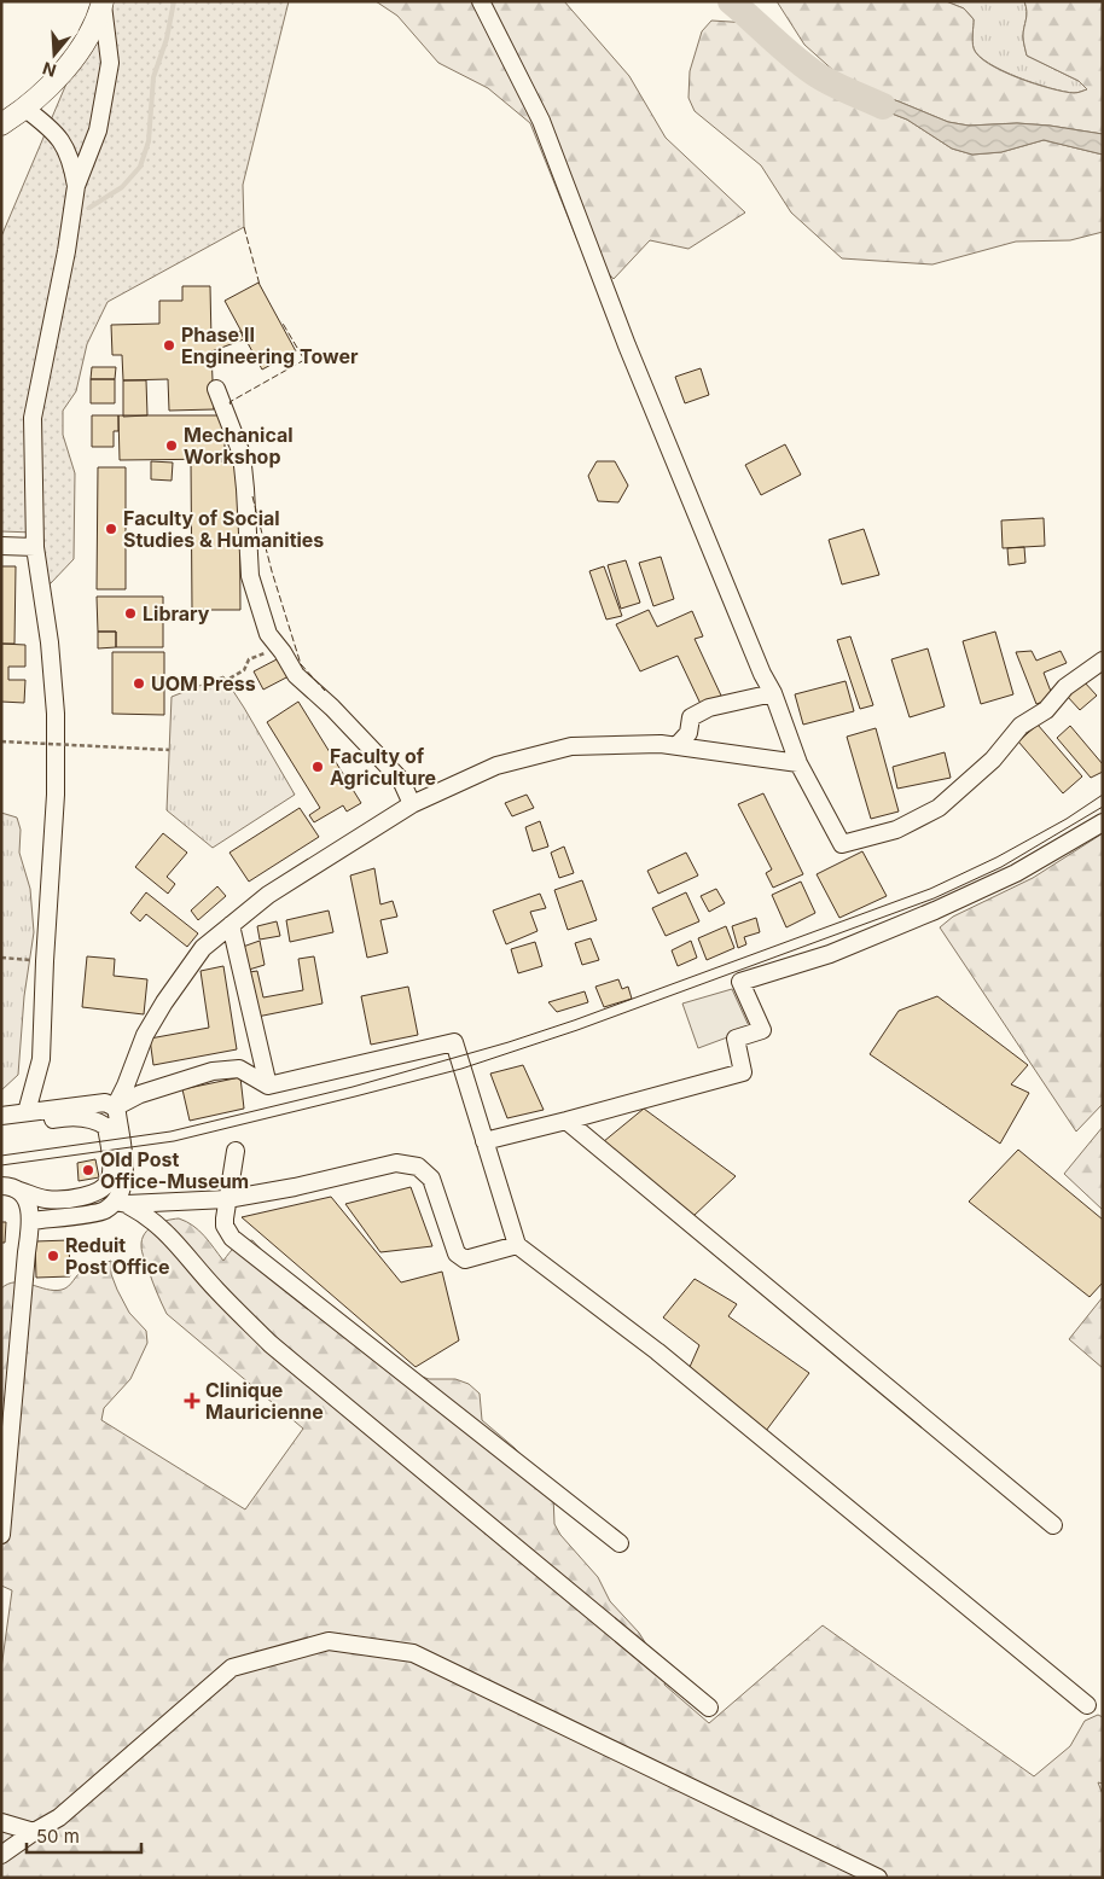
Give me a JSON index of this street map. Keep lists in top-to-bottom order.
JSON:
{
  "places": {
    "other": [
      "Phase II Engineering Tower",
      "Mechanical Workshop",
      "Faculty of Social Studies & Humanities",
      "Library",
      "UOM Press",
      "Faculty of Agriculture",
      "Old Post Office-Museum",
      "Reduit Post Office"
    ],
    "health": ["Clinique Mauricienne"]
  },
  "scale_bar": "50 m",
  "north": "bottom"
}
